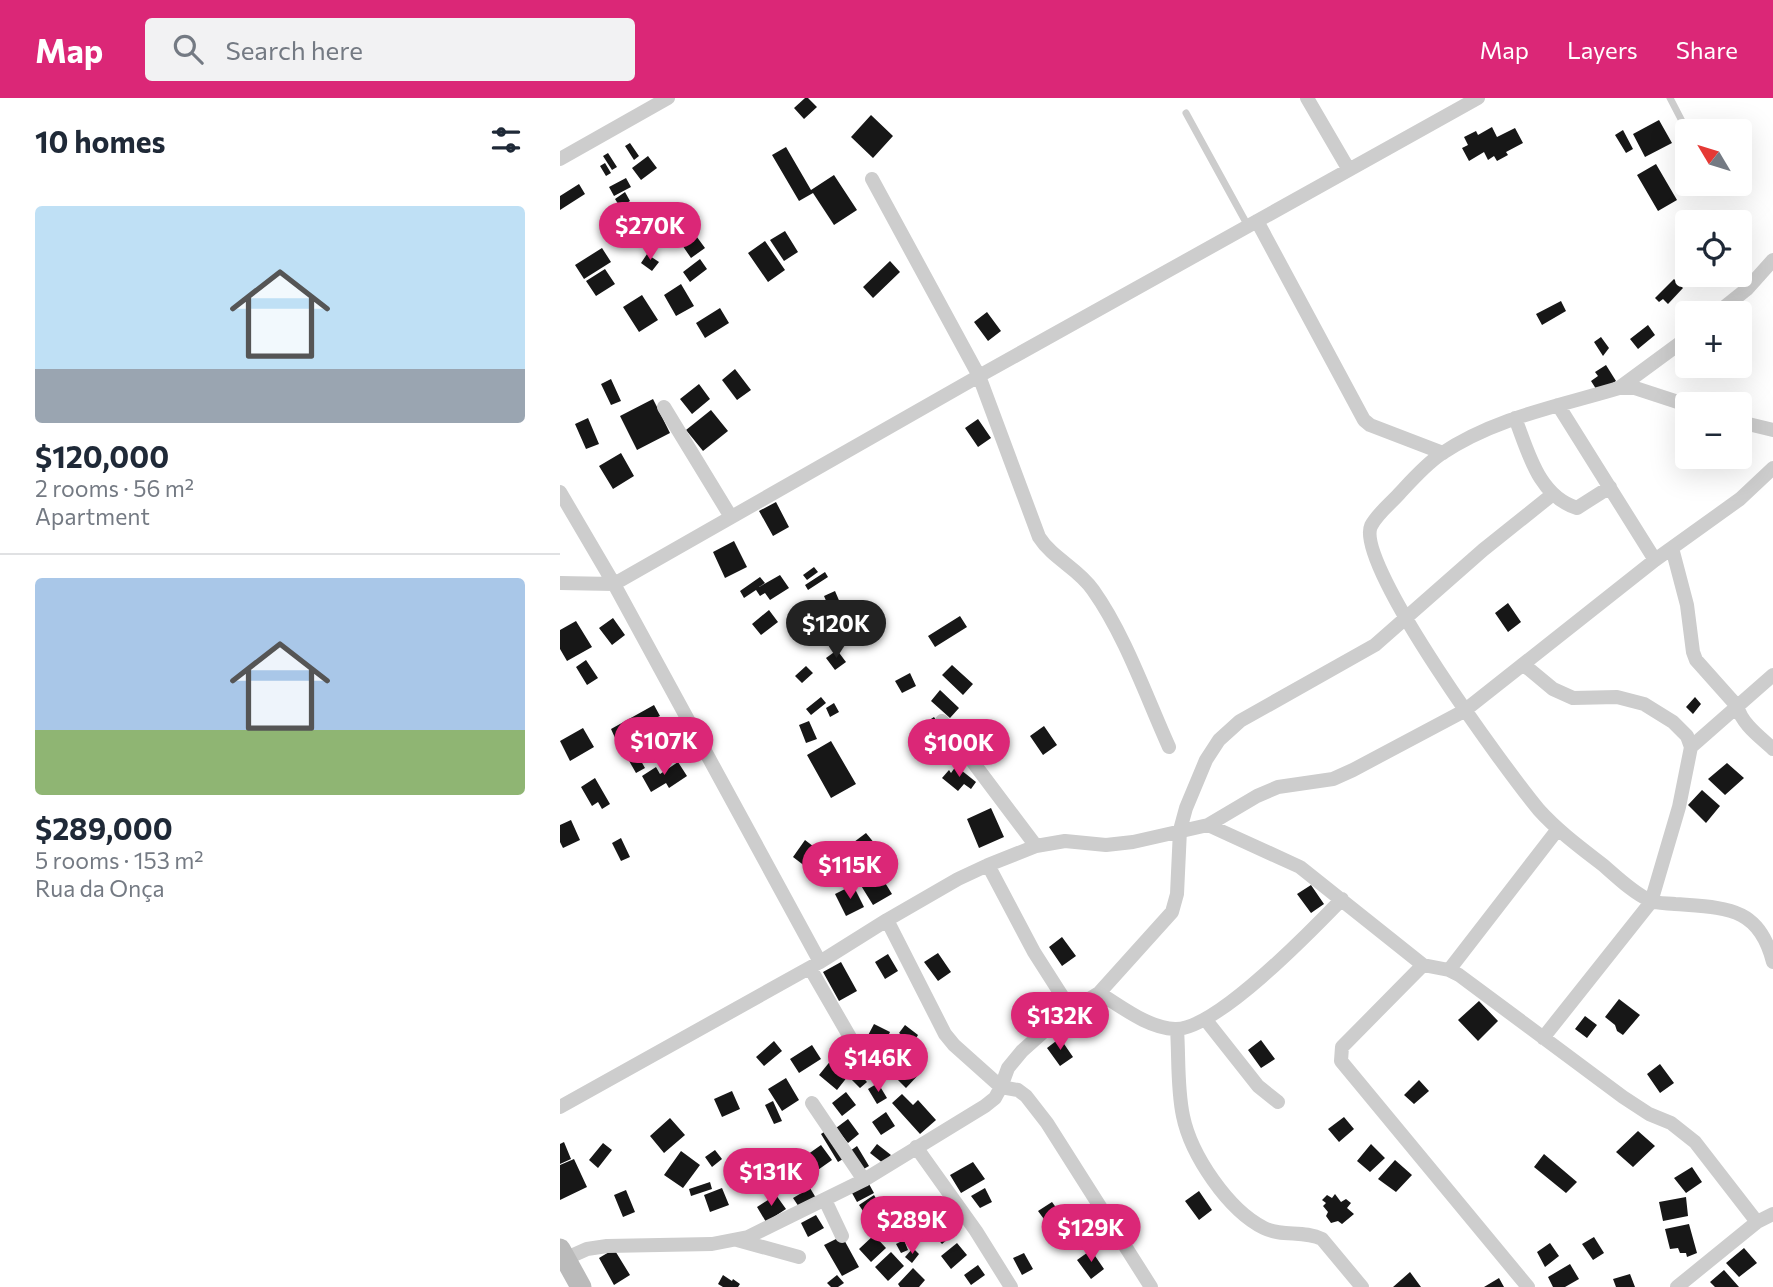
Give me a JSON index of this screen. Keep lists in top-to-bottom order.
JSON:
{
  "north": "top left",
  "page": {
    "header": "Map",
    "search": "Search here",
    "nav": ["Map", "Layers", "Share"],
    "heading": "10 homes",
    "map_buttons": ["+", "−"],
    "list": [
      {
        "name": "$120,000",
        "note": "2 rooms · 56 m² · Apartment"
      },
      {
        "name": "$289,000",
        "note": "5 rooms · 153 m² · Rua da Onça"
      }
    ],
    "price": [
      "$270K",
      "$120K",
      "$107K",
      "$100K",
      "$115K",
      "$132K",
      "$146K",
      "$131K",
      "$289K",
      "$129K"
    ]
  }
}
